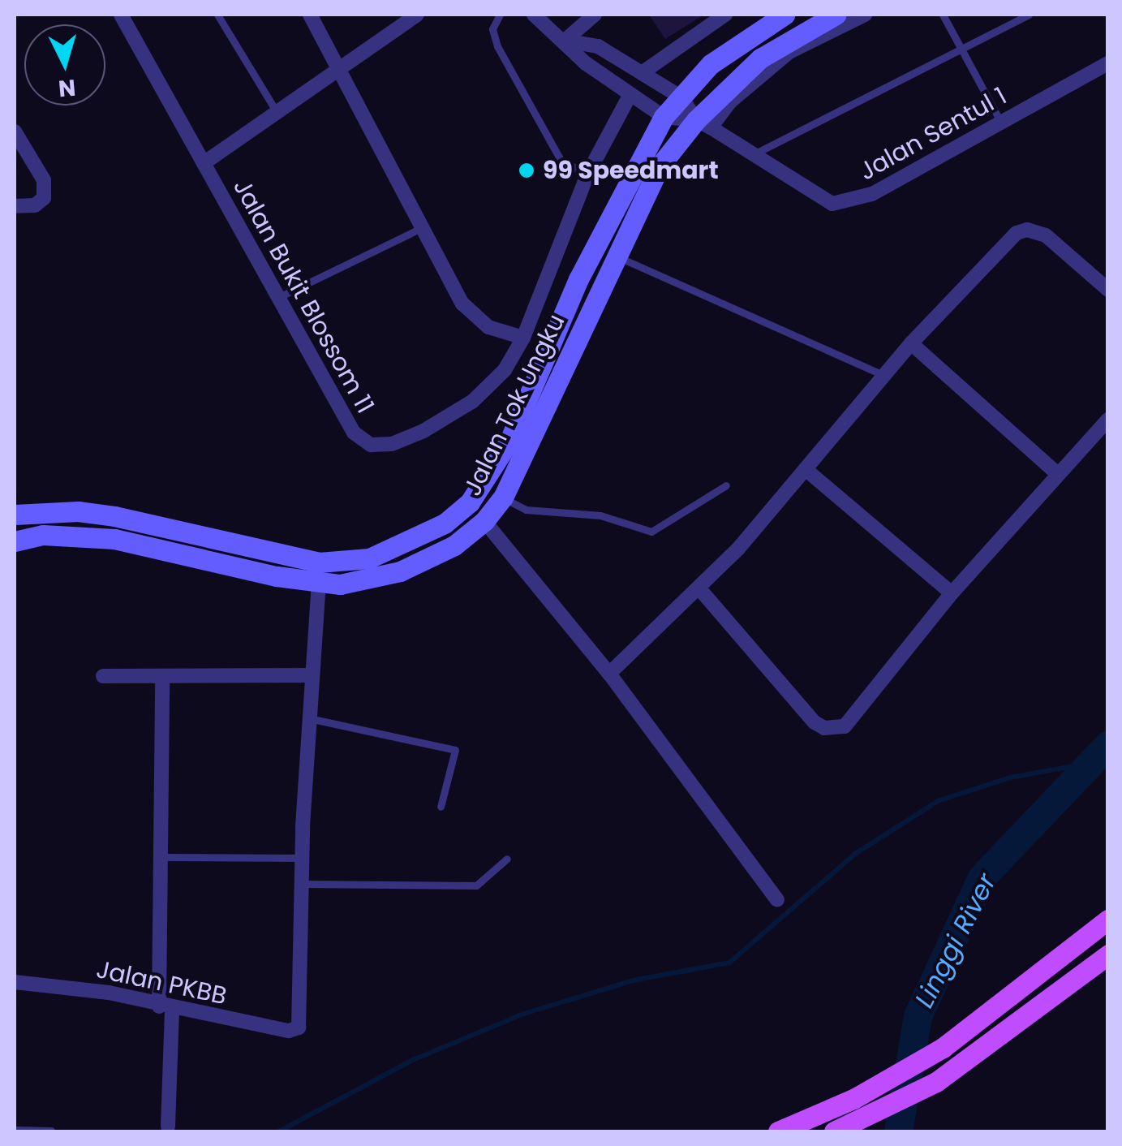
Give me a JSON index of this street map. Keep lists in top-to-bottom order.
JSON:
{
  "streets": {
    "main road": ["Jalan Tok Ungku"],
    "street": ["Jalan Sentul 1", "Jalan Bukit Blossom 11", "Jalan PKBB"]
  },
  "crossings": [
    ["Jalan Sentul 1", "Jalan Tok Ungku"]
  ],
  "water": ["Linggi River"],
  "places": ["99 Speedmart"],
  "north": "bottom"
}
